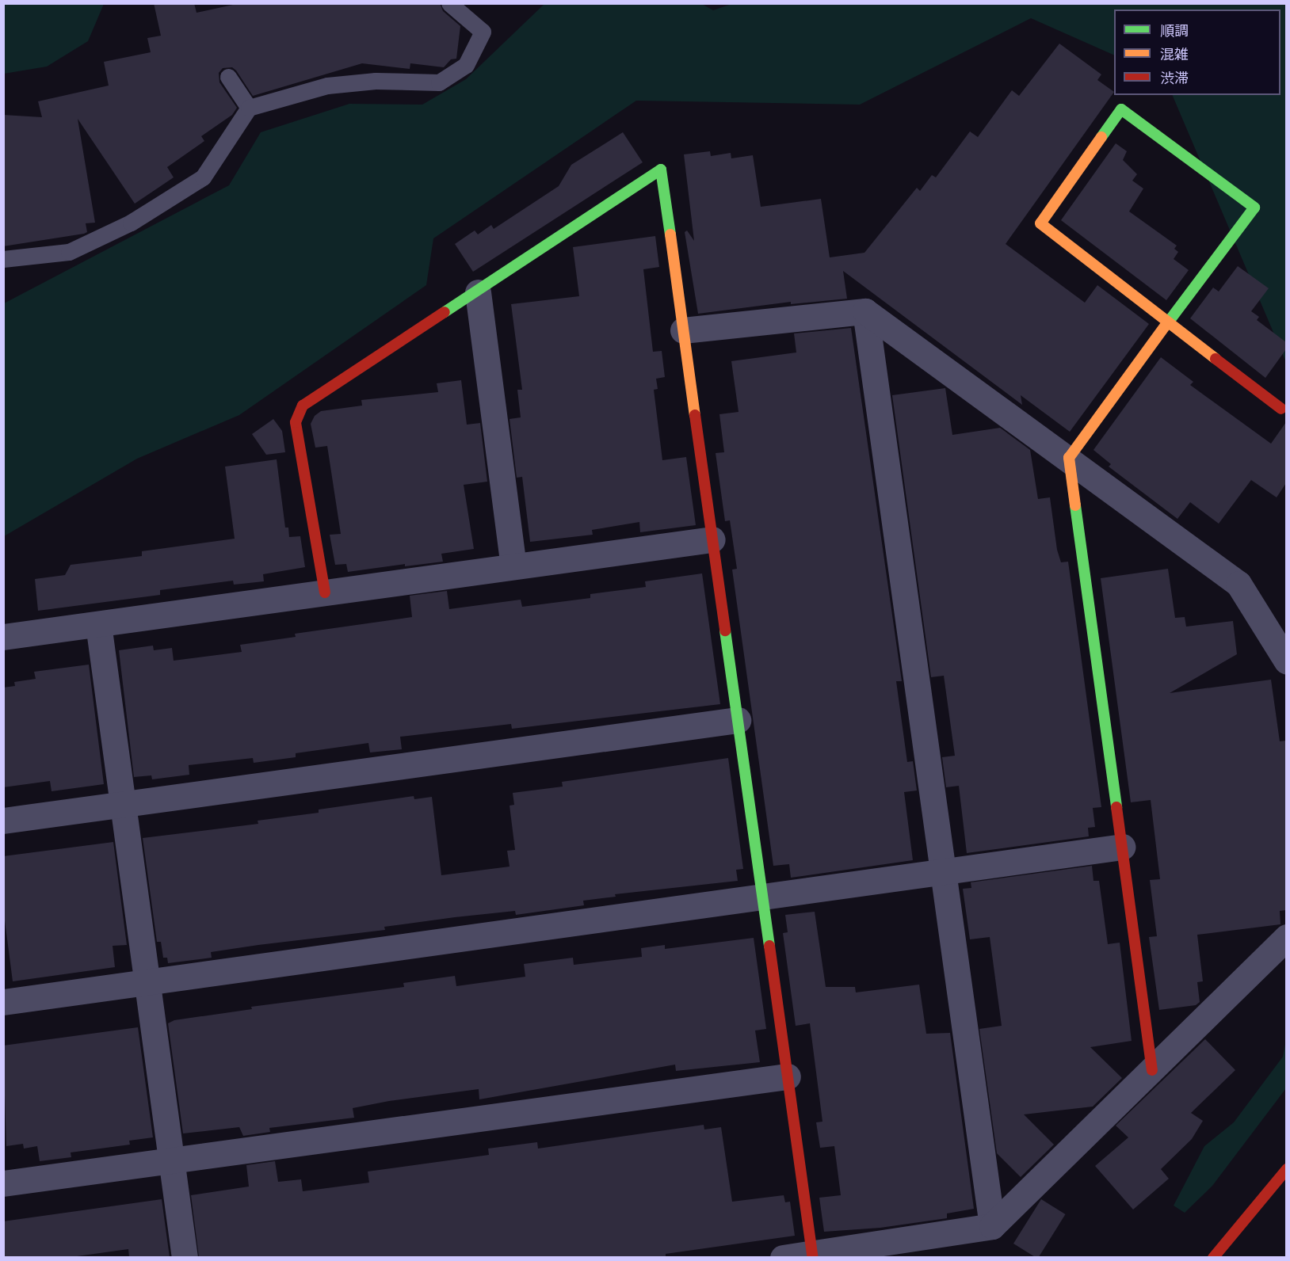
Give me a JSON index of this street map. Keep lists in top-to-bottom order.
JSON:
{
  "legend": ["順調", "混雑", "渋滞"]
}
